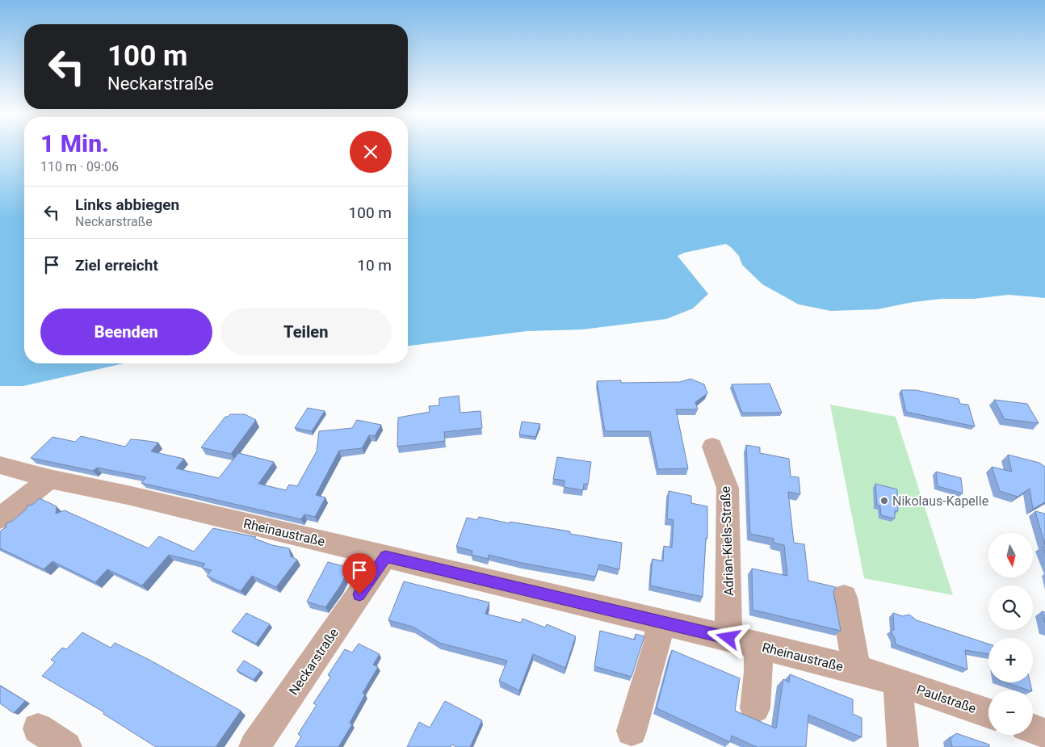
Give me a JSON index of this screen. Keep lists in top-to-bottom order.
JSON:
{
  "streets": {
    "street": [
      "Rheinaustraße",
      "Adrian-Kiels-Straße",
      "Neckarstraße",
      "Paulstraße"
    ]
  },
  "crossings": [
    ["Rheinaustraße", "Adrian-Kiels-Straße"],
    ["Rheinaustraße", "Neckarstraße"],
    ["Rheinaustraße", "Paulstraße"]
  ],
  "places": ["Nikolaus-Kapelle"],
  "north": "bottom",
  "page": {
    "turn": ["100 m", "Neckarstraße"],
    "heading": ["1 Min.", "110 m · 09:06"],
    "list": [
      {
        "name": "Links abbiegen",
        "note": "Neckarstraße",
        "value": "100 m"
      },
      {
        "name": "Ziel erreicht",
        "value": "10 m"
      }
    ],
    "buttons": ["Beenden", "Teilen"],
    "map_buttons": ["+", "−"]
  }
}
